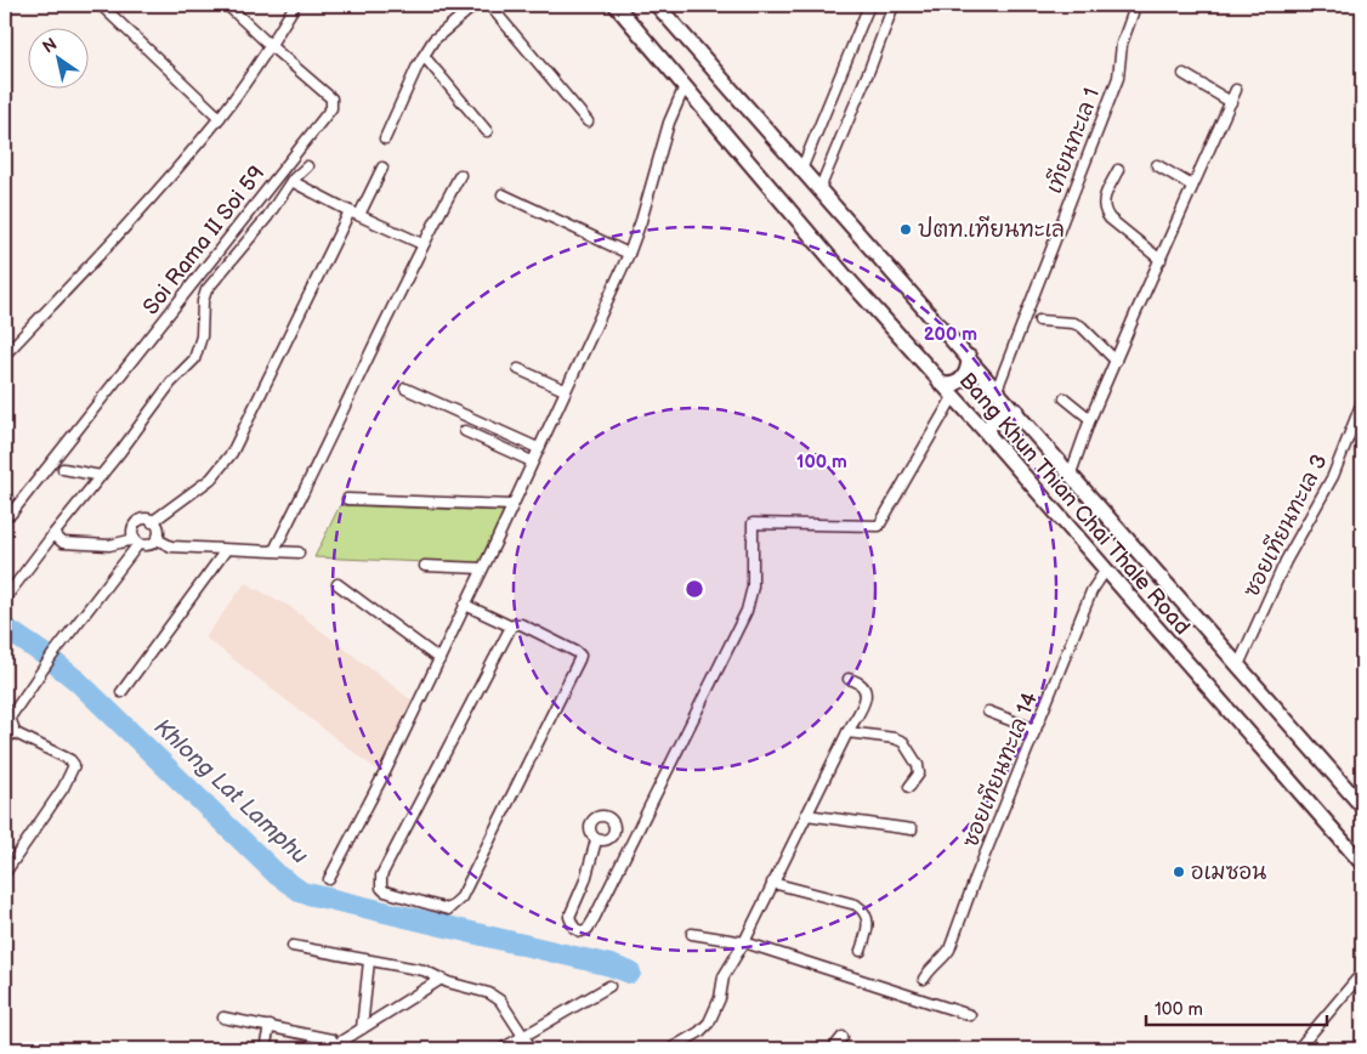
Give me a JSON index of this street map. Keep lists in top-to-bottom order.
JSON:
{
  "streets": {
    "main road": ["Bang Khun Thian Chai Thale Road"],
    "street": [
      "เทียนทะเล 1",
      "Soi Rama II Soi 59",
      "ซอยเทียนทะเล 3",
      "ซอยเทียนทะเล 14"
    ]
  },
  "crossings": [
    ["เทียนทะเล 1", "Bang Khun Thian Chai Thale Road"],
    ["Bang Khun Thian Chai Thale Road", "ซอยเทียนทะเล 3"],
    ["Bang Khun Thian Chai Thale Road", "ซอยเทียนทะเล 14"]
  ],
  "water": ["Khlong Lat Lamphu"],
  "places": ["ปตท.เทียนทะเล", "อเมซอน"],
  "scale_bar": "100 m",
  "north": "top left",
  "rings": ["200 m", "100 m"]
}
